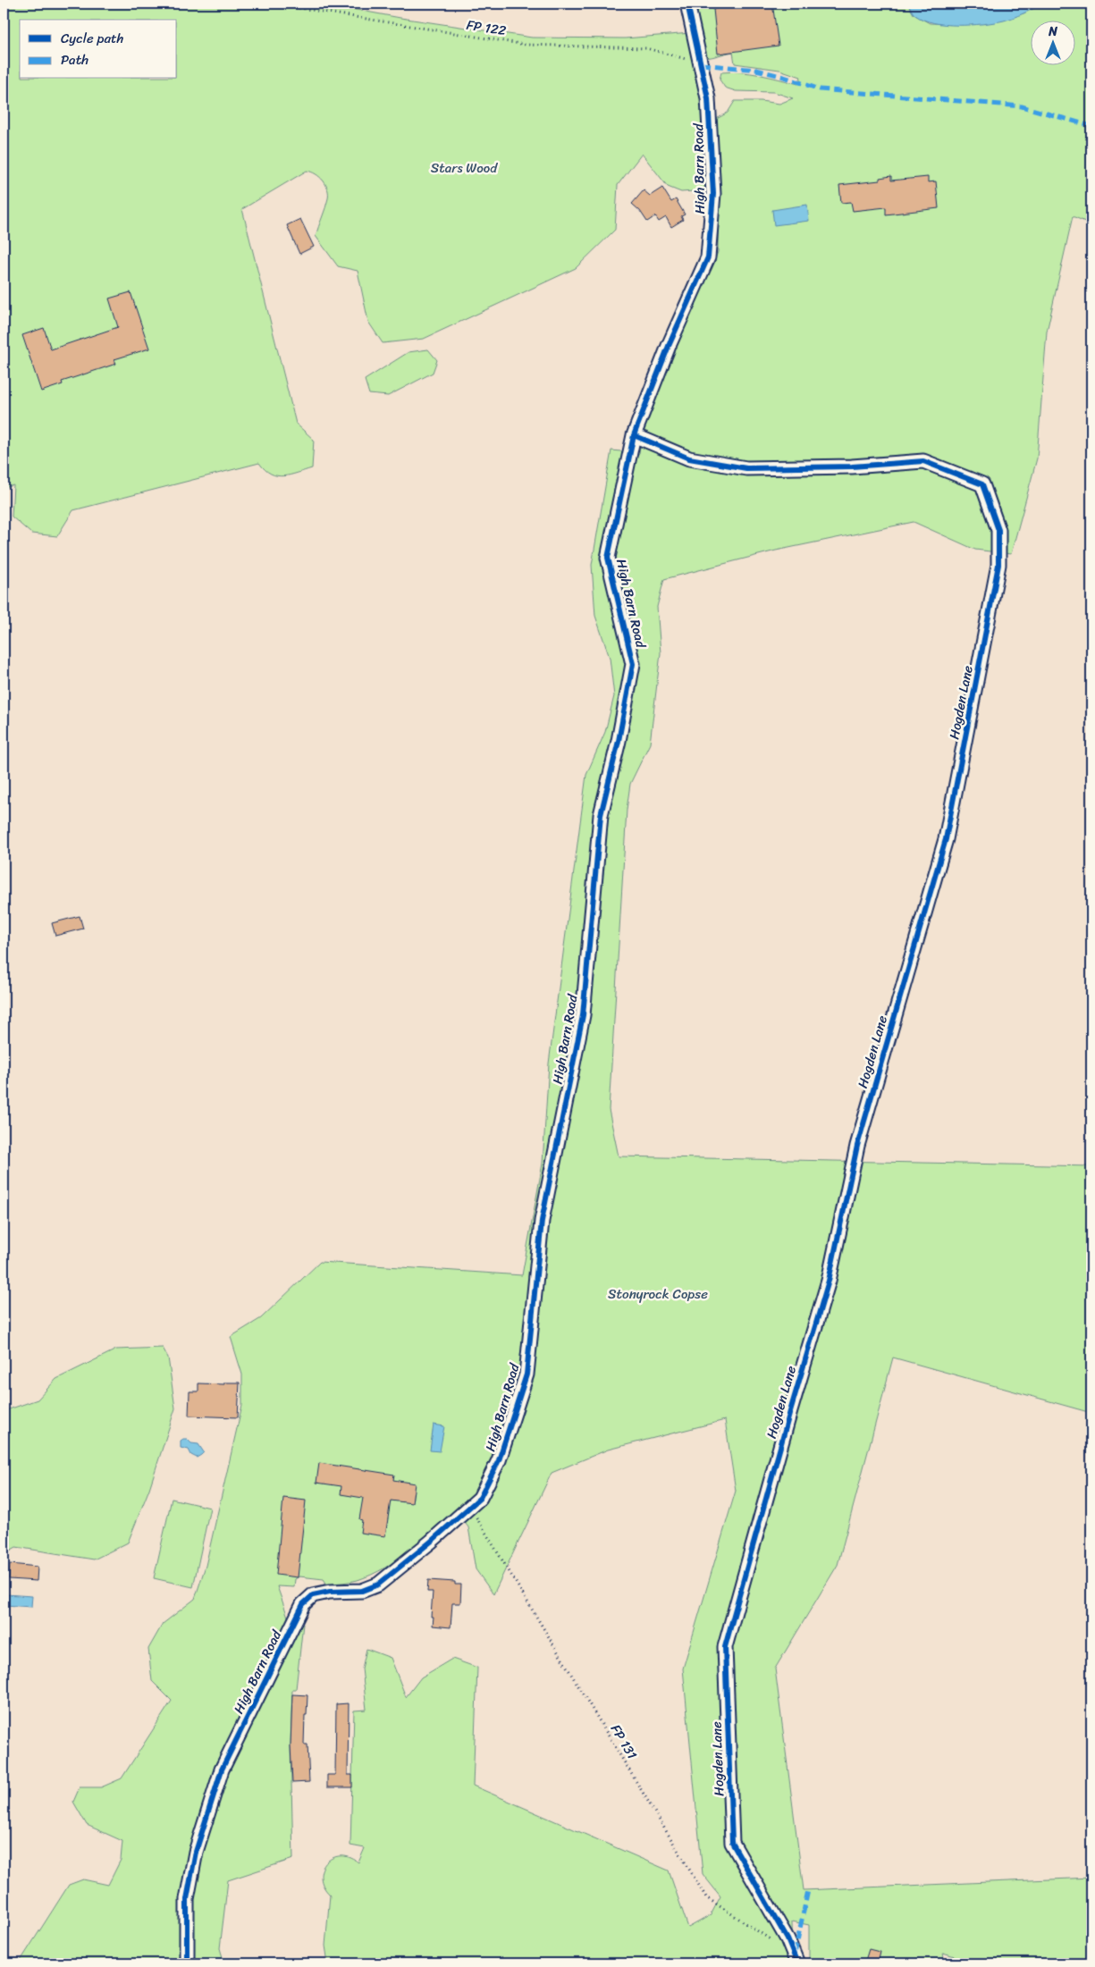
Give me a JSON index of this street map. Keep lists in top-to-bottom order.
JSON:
{
  "streets": {
    "street": ["High Barn Road", "Hogden Lane"],
    "path": ["FP 122", "FP 131"]
  },
  "crossings": [
    ["High Barn Road", "Hogden Lane"],
    ["High Barn Road", "FP 131"]
  ],
  "parks": ["Stars Wood", "Stonyrock Copse"],
  "legend": ["Cycle path", "Path"],
  "north": "top"
}
